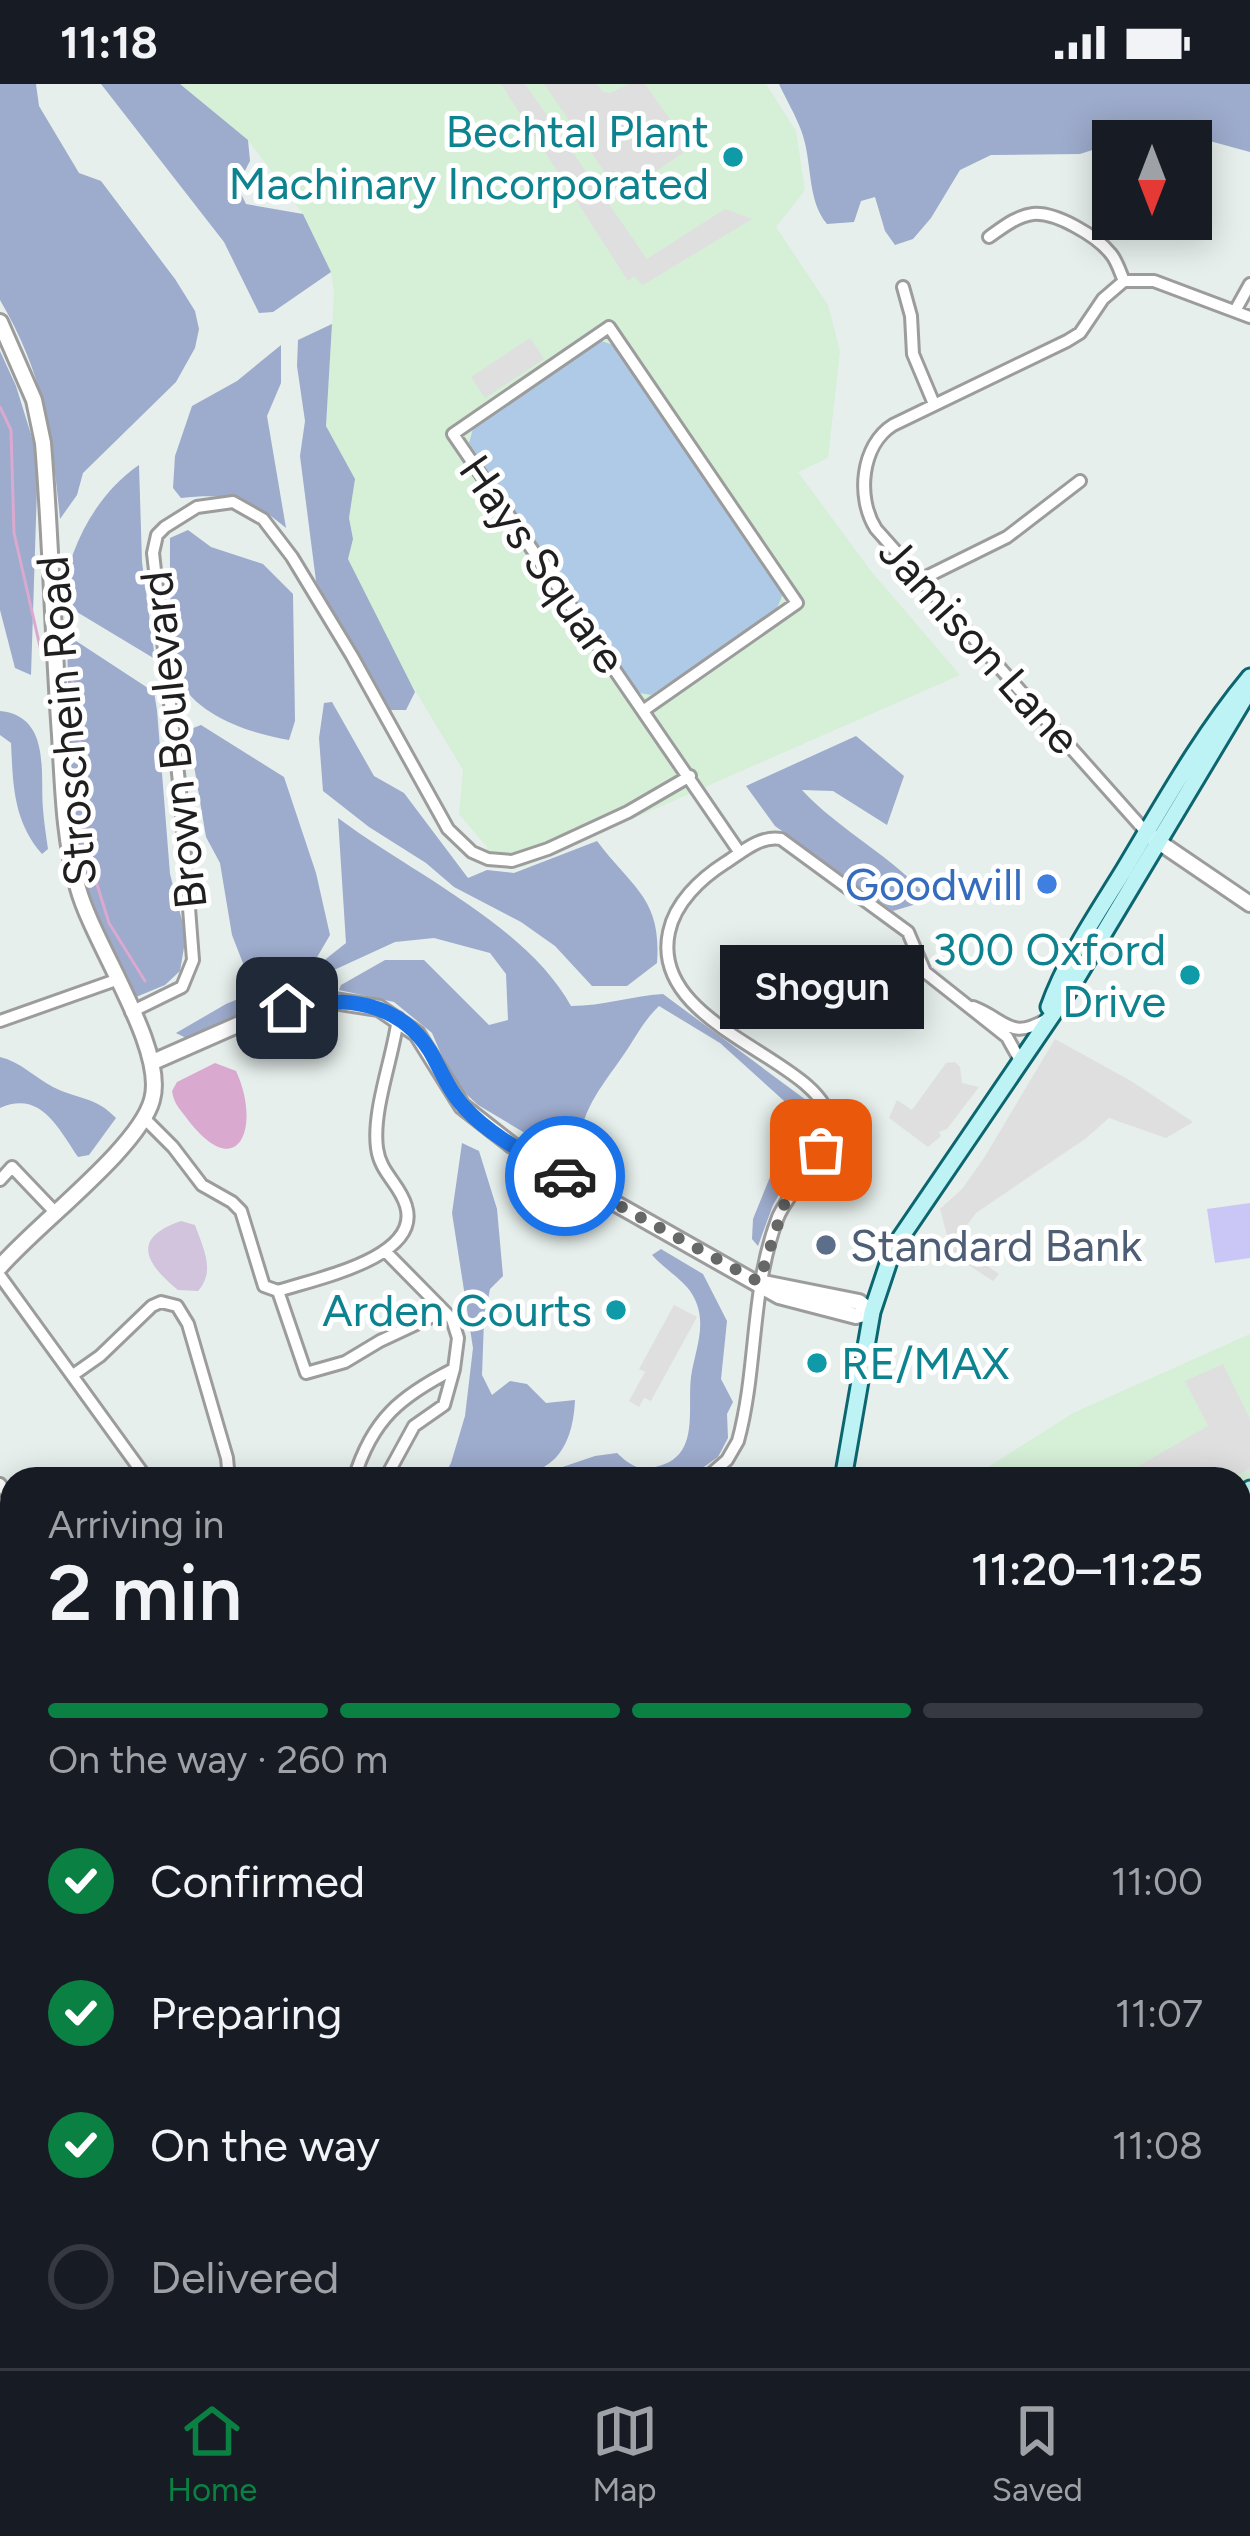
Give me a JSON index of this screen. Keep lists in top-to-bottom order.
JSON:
{
  "streets": {
    "street": [
      "Hays Square",
      "Jamison Lane",
      "Stroschein Road",
      "Brown Boulevard"
    ]
  },
  "crossings": [
    ["Stroschein Road", "Brown Boulevard"]
  ],
  "places": [
    "Bechtal Plant Machinary Incorporated",
    "Goodwill",
    "300 Oxford Drive",
    "Shogun",
    "Standard Bank",
    "Arden Courts",
    "RE/MAX"
  ],
  "north": "bottom",
  "page": {
    "status": "11:18",
    "bubble": "Shogun",
    "heading": ["2 min", "Arriving in", "11:20–11:25"],
    "bar": "On the way · 260 m",
    "list": [
      ["Confirmed", "11:00"],
      ["Preparing", "11:07"],
      ["On the way", "11:08"],
      "Delivered"
    ],
    "tabs": ["Home", "Map", "Saved"]
  }
}
